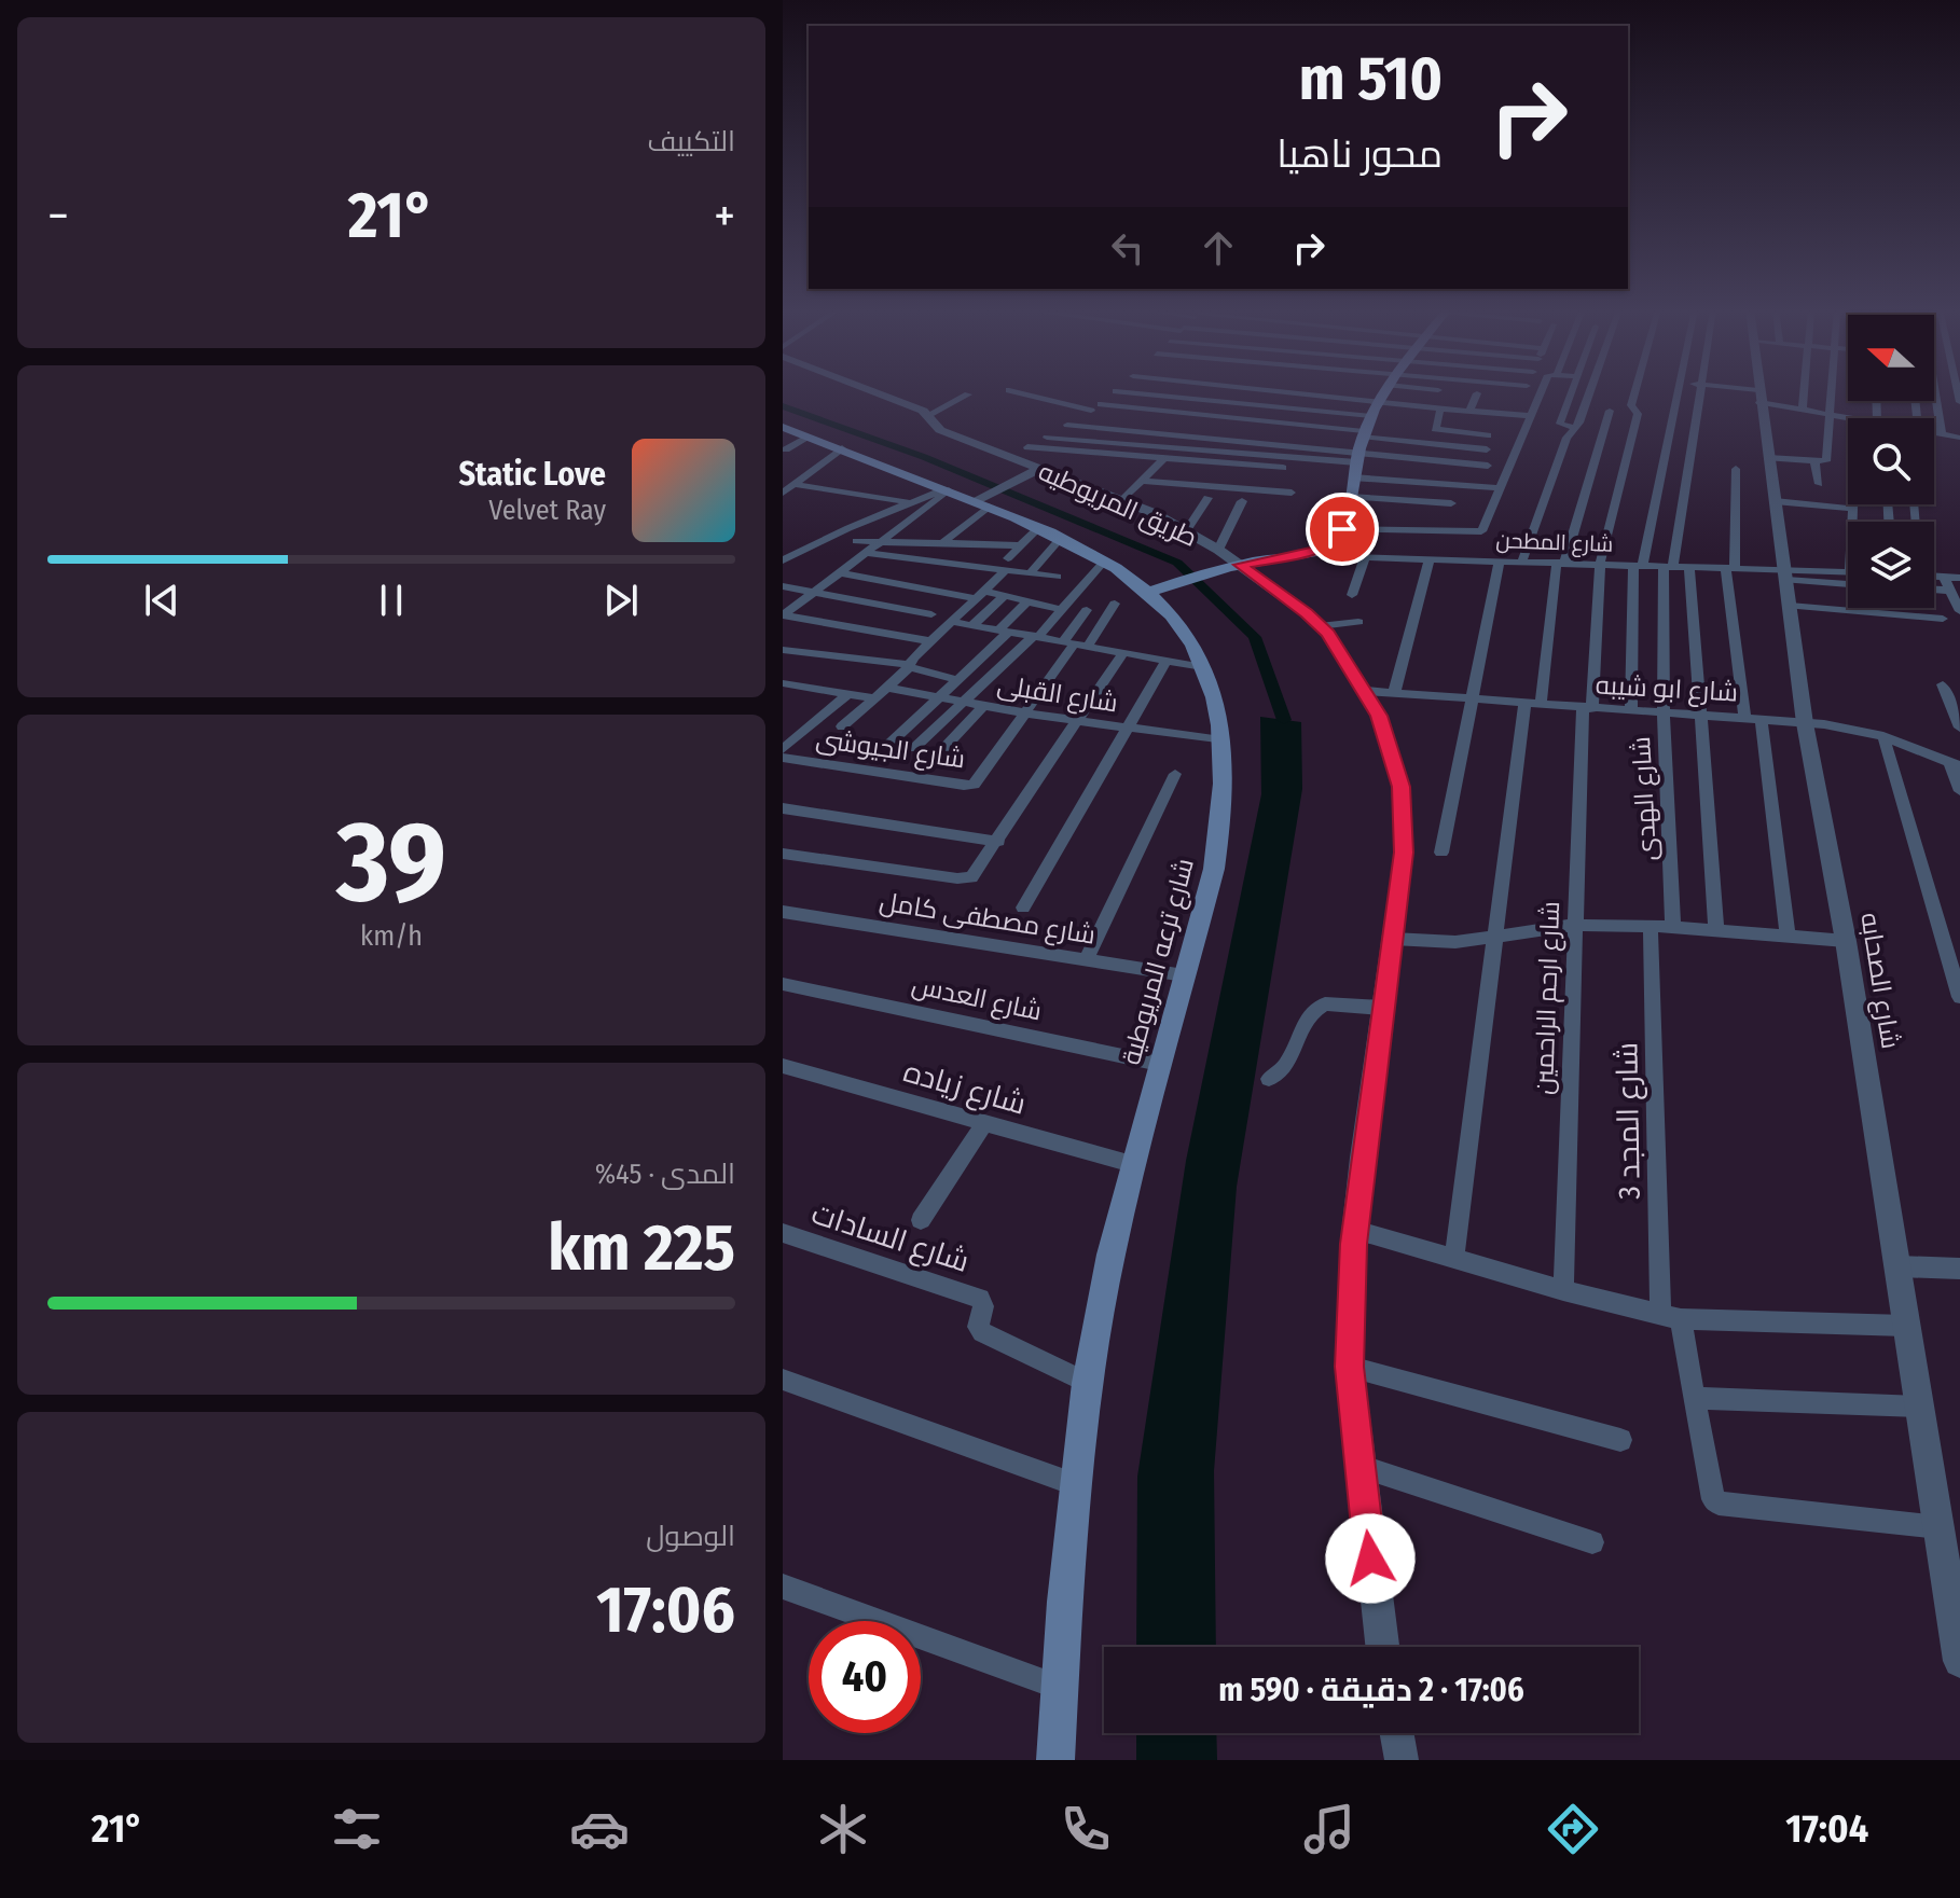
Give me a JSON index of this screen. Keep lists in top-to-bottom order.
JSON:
{
  "streets": {
    "main road": ["شارع ترعه المريوطية"],
    "street": [
      "طريق المريوطيه",
      "شارع المطحن",
      "شارع ابو شيبه",
      "شارع القبلى",
      "شارع الجيوشى",
      "شارع الهدى",
      "شارع مصطفى كامل",
      "شارع الصحابه",
      "شارع العدس",
      "شارع ارحم الراحمين",
      "شارع زياده",
      "شارع المجد 3",
      "شارع السادات"
    ]
  },
  "crossings": [
    ["طريق المريوطيه", "شارع ابو شيبه"],
    ["شارع المطحن", "شارع الهدى"],
    ["شارع المطحن", "شارع الصحابه"],
    ["شارع المطحن", "شارع ارحم الراحمين"],
    ["شارع ابو شيبه", "شارع الهدى"],
    ["شارع ابو شيبه", "شارع الصحابه"],
    ["شارع ابو شيبه", "شارع ارحم الراحمين"],
    ["شارع القبلى", "شارع الجيوشى"],
    ["شارع القبلى", "شارع ترعه المريوطية"],
    ["شارع مصطفى كامل", "شارع ترعه المريوطية"],
    ["شارع ترعه المريوطية", "شارع العدس"],
    ["شارع ترعه المريوطية", "شارع زياده"],
    ["شارع ترعه المريوطية", "شارع السادات"],
    ["شارع الصحابه", "شارع المجد 3"]
  ],
  "north": "left",
  "page": {
    "tile": [
      "التكييف",
      ["39", "km/h"],
      ["المدى · 45%", "225 km"],
      ["الوصول", "17:06"]
    ],
    "turn": ["510 m", "محور ناهيا"],
    "heat": ["−", "21°", "+"],
    "song": ["Static Love", "Velvet Ray"],
    "limit": "40",
    "trip": "17:06 · 2 دقيقة · 590 m",
    "tabs": ["17:04", "21°"]
  }
}
